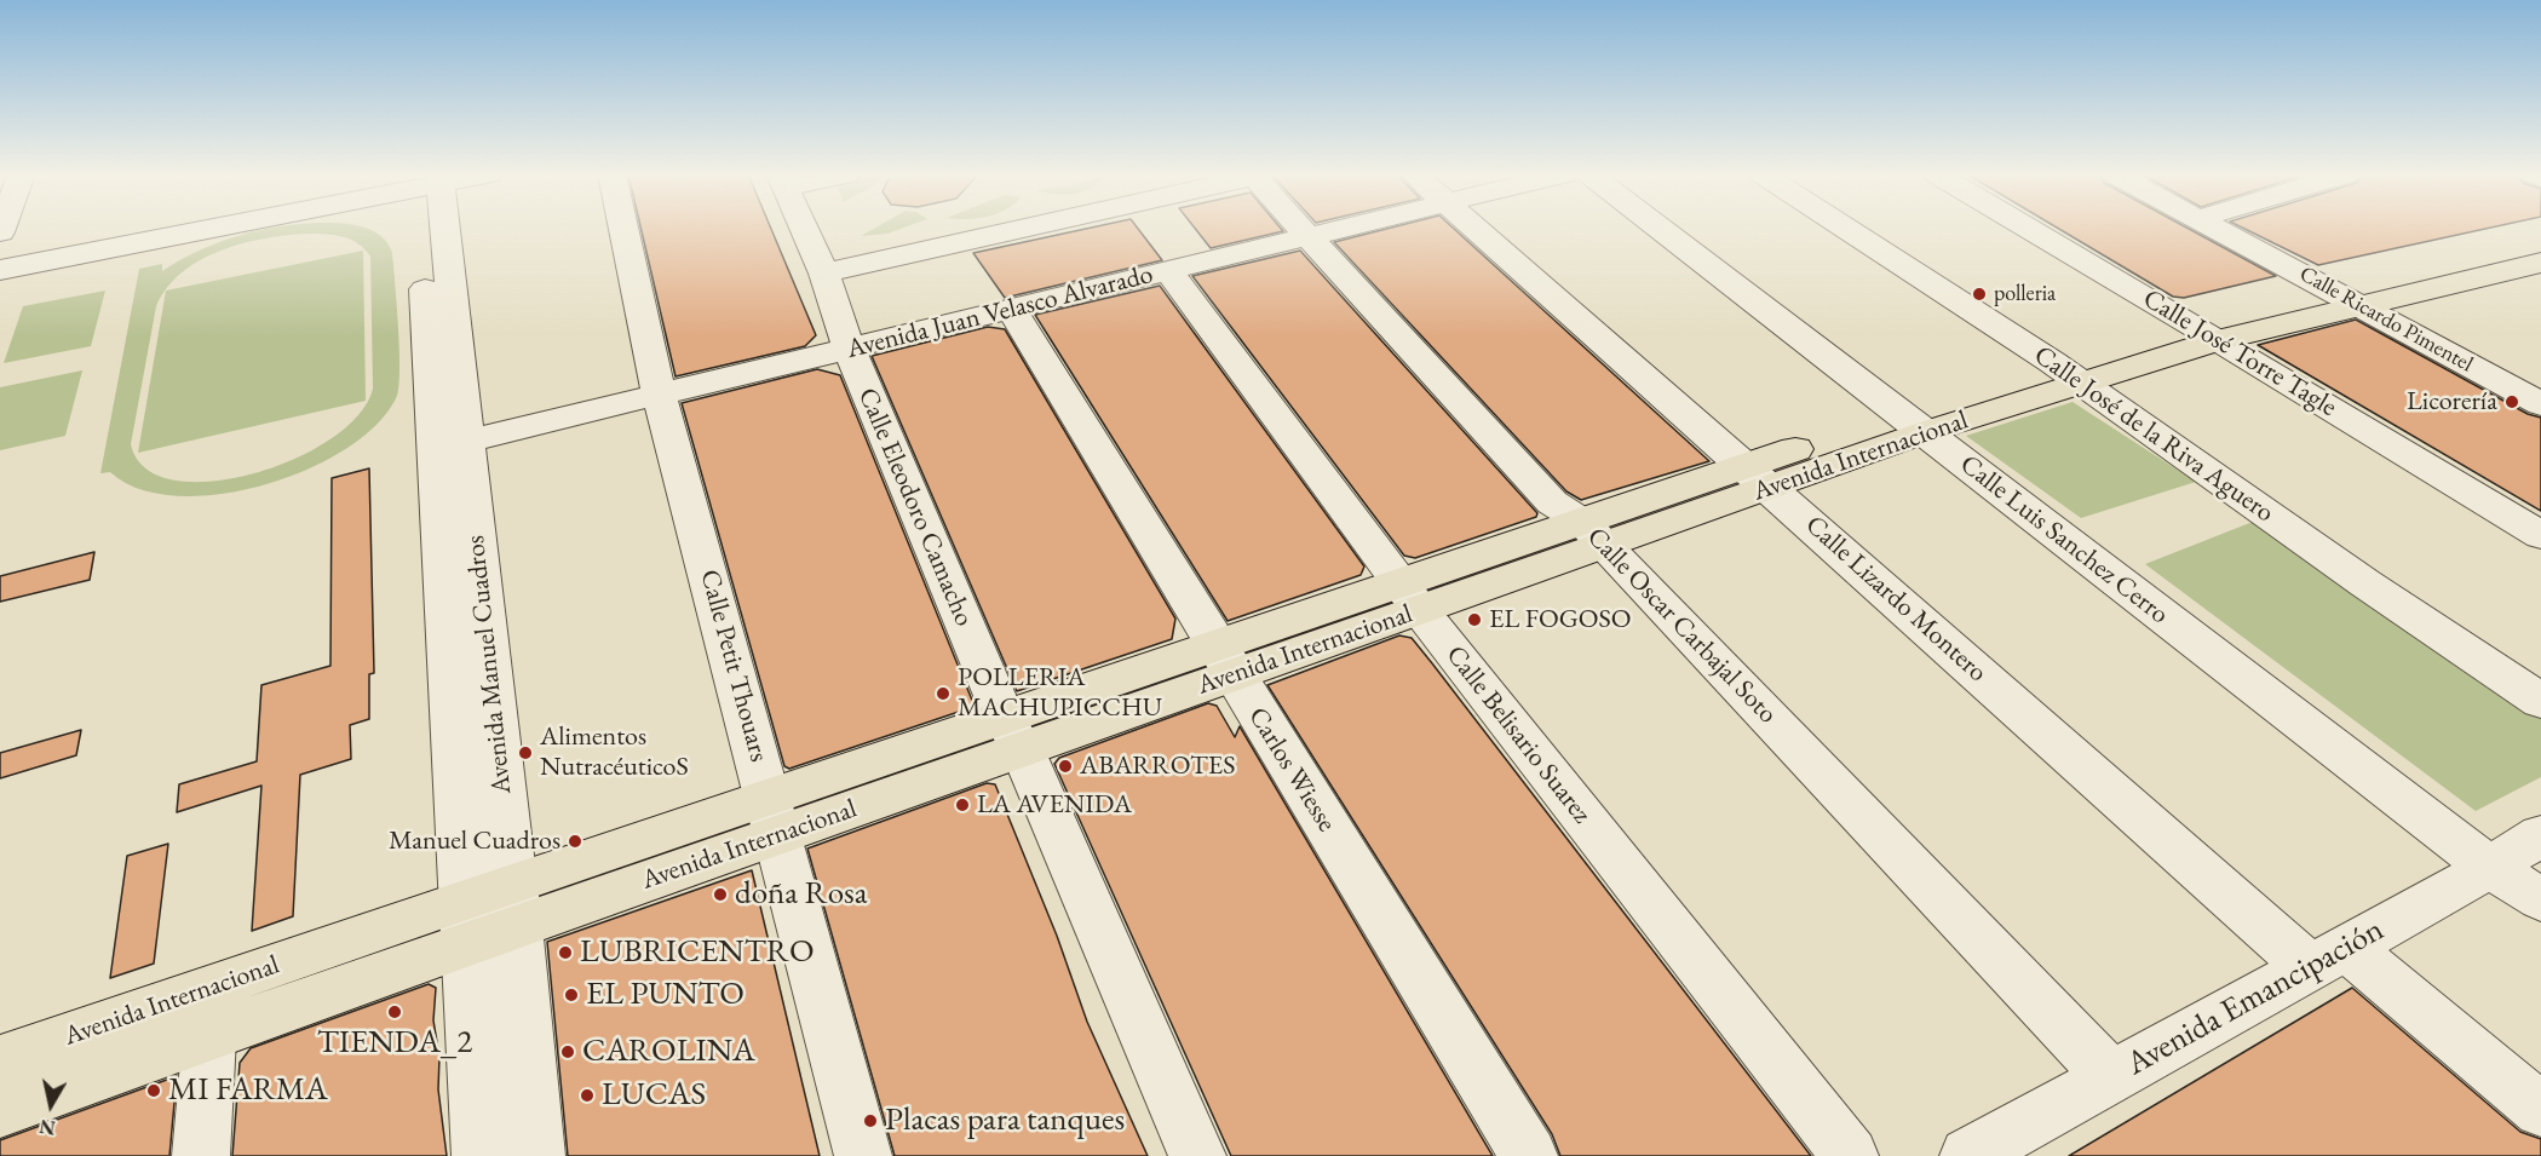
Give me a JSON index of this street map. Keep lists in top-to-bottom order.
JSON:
{
  "streets": {
    "main road": ["Avenida Internacional"],
    "street": [
      "Avenida Juan Velasco Alvarado",
      "Calle Ricardo Pimentel",
      "Calle José Torre Tagle",
      "Calle José de la Riva Aguero",
      "Calle Eleodoro Camacho",
      "Calle Luis Sanchez Cerro",
      "Calle Lizardo Montero",
      "Calle Oscar Carbajal Soto",
      "Avenida Manuel Cuadros",
      "Calle Petit Thouars",
      "Calle Belisario Suarez",
      "Carlos Wiesse",
      "Avenida Emancipación"
    ]
  },
  "crossings": [
    ["Avenida Juan Velasco Alvarado", "Calle Eleodoro Camacho"],
    ["Avenida Juan Velasco Alvarado", "Calle Oscar Carbajal Soto"],
    ["Avenida Juan Velasco Alvarado", "Avenida Manuel Cuadros"],
    ["Avenida Juan Velasco Alvarado", "Calle Petit Thouars"],
    ["Avenida Juan Velasco Alvarado", "Calle Belisario Suarez"],
    ["Avenida Juan Velasco Alvarado", "Carlos Wiesse"],
    ["Calle Ricardo Pimentel", "Avenida Internacional"],
    ["Calle José Torre Tagle", "Avenida Internacional"],
    ["Calle José de la Riva Aguero", "Avenida Internacional"],
    ["Avenida Internacional", "Calle Eleodoro Camacho"],
    ["Avenida Internacional", "Calle Luis Sanchez Cerro"],
    ["Avenida Internacional", "Calle Lizardo Montero"],
    ["Avenida Internacional", "Calle Oscar Carbajal Soto"],
    ["Avenida Internacional", "Avenida Manuel Cuadros"],
    ["Avenida Internacional", "Calle Petit Thouars"],
    ["Avenida Internacional", "Calle Belisario Suarez"],
    ["Avenida Internacional", "Carlos Wiesse"],
    ["Calle Luis Sanchez Cerro", "Avenida Emancipación"],
    ["Calle Lizardo Montero", "Avenida Emancipación"],
    ["Calle Oscar Carbajal Soto", "Avenida Emancipación"]
  ],
  "places": [
    "polleria",
    "Licorería",
    "EL FOGOSO",
    "POLLERIA MACHUPICCHU",
    "Alimentos NutracéuticoS",
    "ABARROTES",
    "LA AVENIDA",
    "Manuel Cuadros",
    "doña Rosa",
    "LUBRICENTRO",
    "EL PUNTO",
    "TIENDA_2",
    "CAROLINA",
    "MI FARMA",
    "LUCAS",
    "Placas para tanques"
  ],
  "north": "bottom"
}
